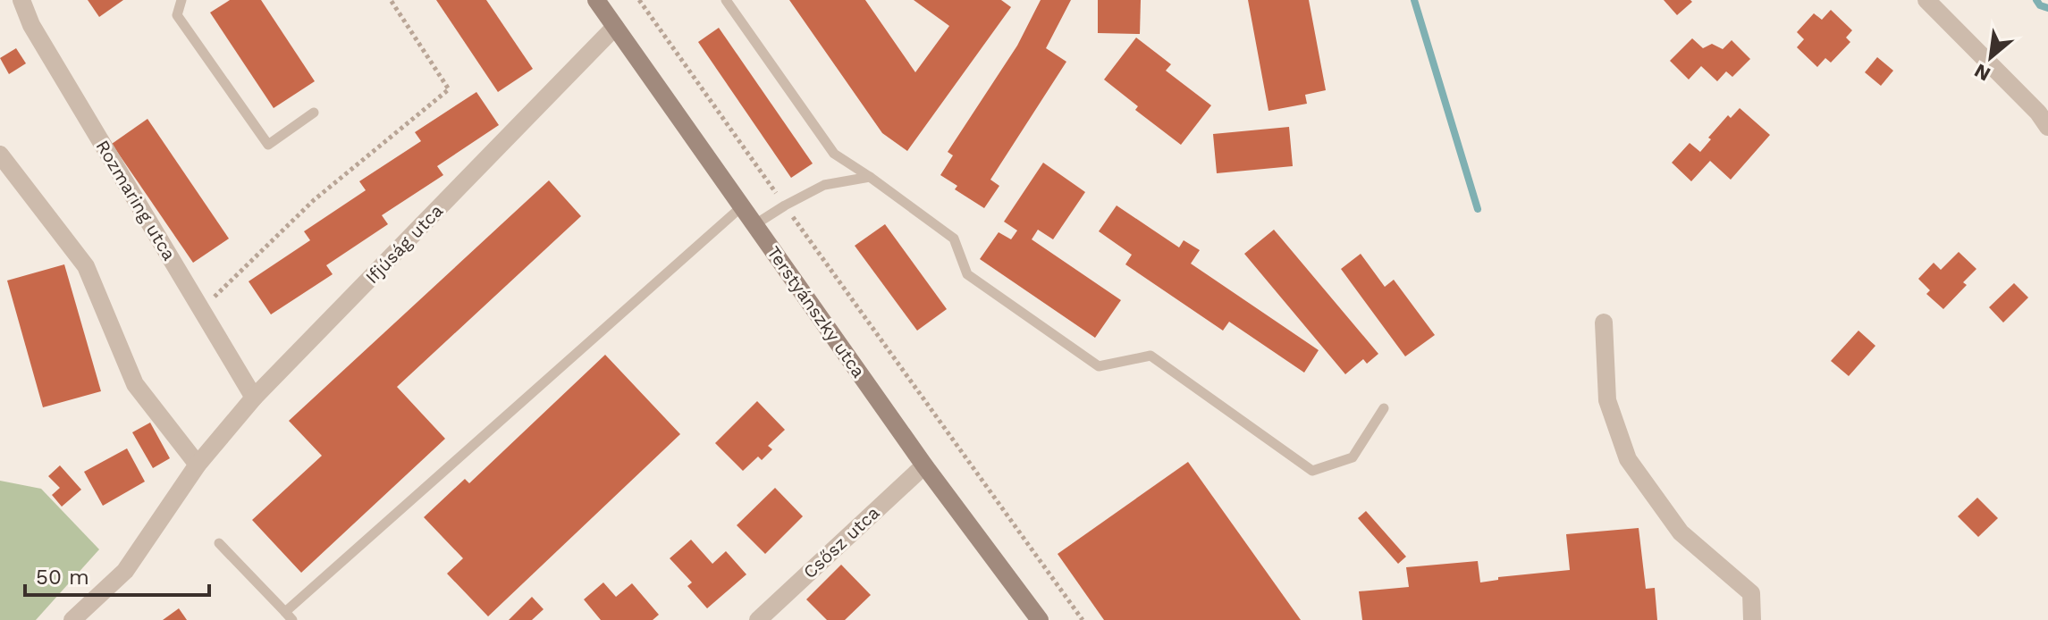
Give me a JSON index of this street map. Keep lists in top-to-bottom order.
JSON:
{
  "streets": {
    "main road": ["Terstyánszky utca"],
    "street": ["Rozmaring utca", "Ifjúság utca", "Csősz utca"]
  },
  "crossings": [
    ["Rozmaring utca", "Ifjúság utca"],
    ["Ifjúság utca", "Terstyánszky utca"],
    ["Terstyánszky utca", "Csősz utca"]
  ],
  "scale_bar": "50 m",
  "north": "bottom left"
}
